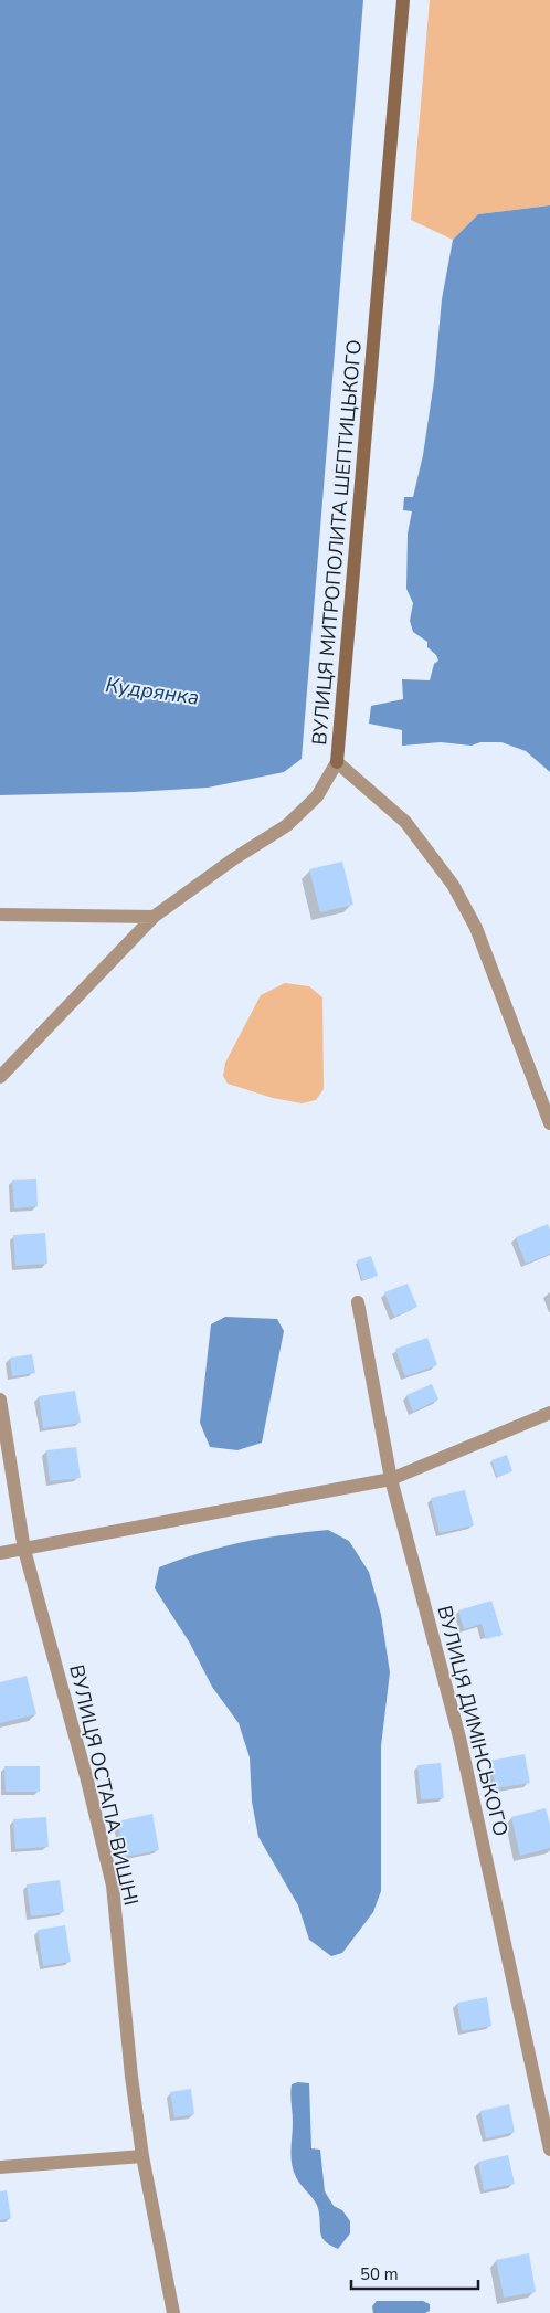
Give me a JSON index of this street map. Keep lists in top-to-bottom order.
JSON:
{
  "streets": {
    "street": ["ВУЛИЦЯ МИТРОПОЛИТА ШЕПТИЦЬКОГО", "ВУЛИЦЯ ДИМІНСЬКОГО", "ВУЛИЦЯ ОСТАПА ВИШНІ"]
  },
  "water": ["Кудрянка"],
  "scale_bar": "50 m"
}
